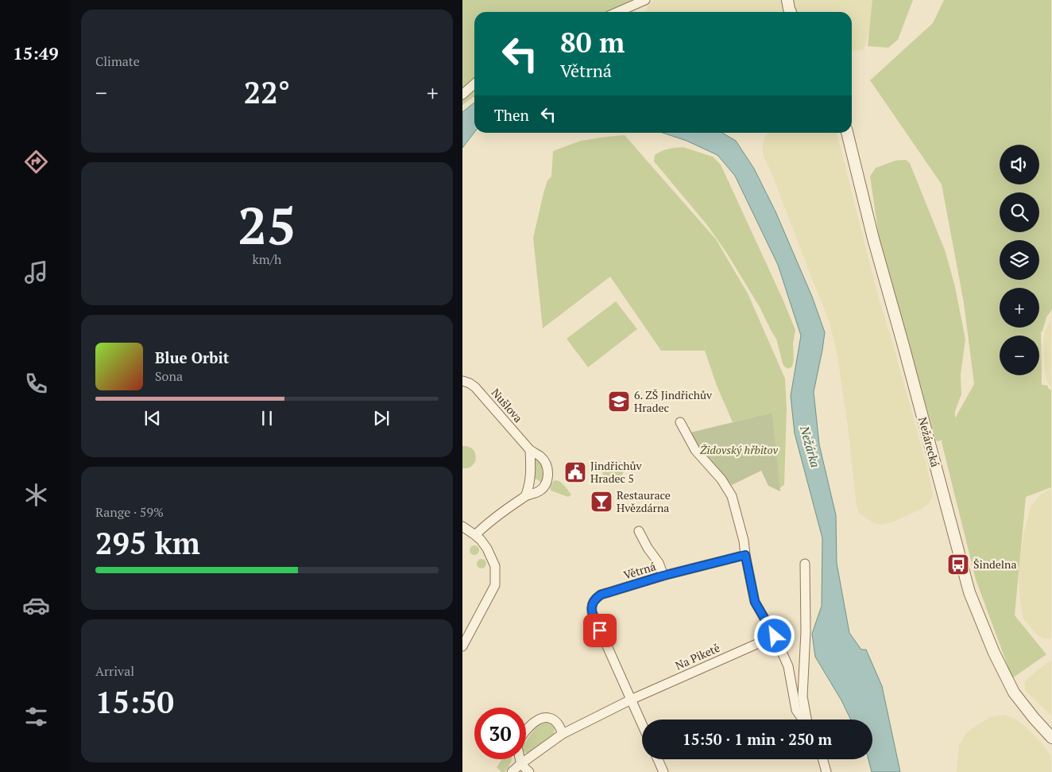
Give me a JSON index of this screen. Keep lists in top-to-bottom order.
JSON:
{
  "streets": {
    "street": [
      "Nušlova",
      "Nežárecká",
      "Větrná",
      "Na Piketě"
    ]
  },
  "crossings": [
    ["Větrná", "Na Piketě"]
  ],
  "water": ["Nežárka"],
  "parks": ["Židovský hřbitov"],
  "places": {
    "school or university": ["6. ZŠ Jindřichův Hradec"],
    "public building": ["Jindřichův Hradec 5"],
    "bar": ["Restaurace Hvězdárna"],
    "bus stop": ["Šindelna"]
  },
  "page": {
    "tabs": "15:49",
    "tile": [
      "Climate",
      ["25", "km/h"],
      ["Range · 59%", "295 km"],
      ["Arrival", "15:50"]
    ],
    "turn": ["80 m", "Větrná"],
    "heat": ["−", "22°", "+"],
    "then": "Then",
    "map_buttons": ["+", "−"],
    "song": ["Blue Orbit", "Sona"],
    "limit": "30",
    "trip": "15:50 · 1 min · 250 m"
  }
}
